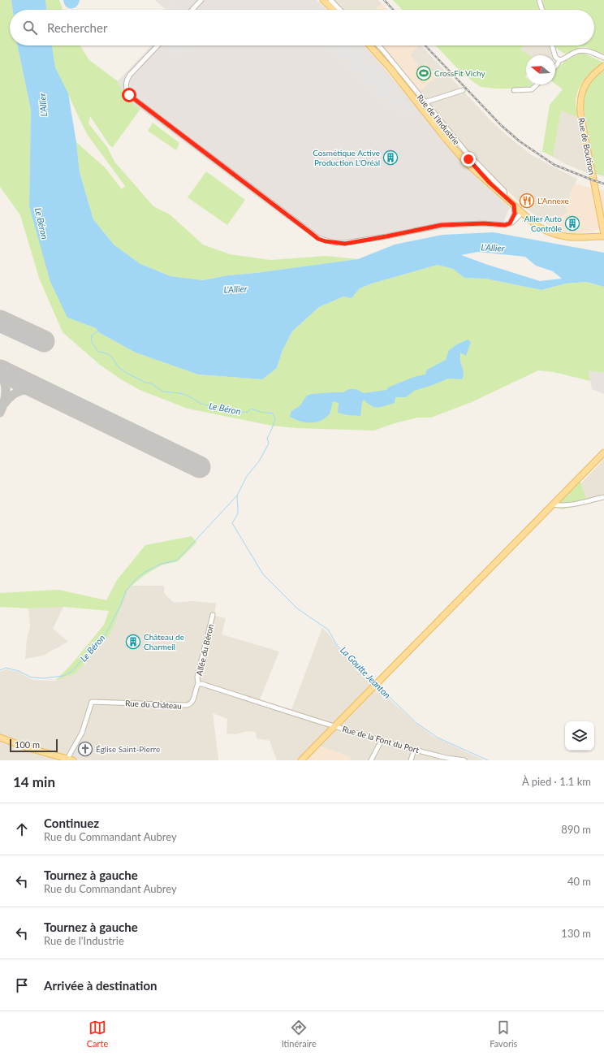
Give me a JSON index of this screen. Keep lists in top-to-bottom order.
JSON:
{
  "streets": {
    "main road": ["Rue de l'Industrie", "Rue de Boutiron"],
    "street": ["Allée du Béron", "Rue du Château", "Rue de la Font du Port"]
  },
  "crossings": [
    ["Rue de l'Industrie", "Rue de Boutiron"],
    ["Allée du Béron", "Rue du Château"]
  ],
  "water": ["L'Allier", "Le Béron", "La Goutte Jeanton"],
  "places": {
    "sports": ["CrossFit Vichy"],
    "building": ["Cosmétique Active Production L'Oréal", "Allier Auto Contrôle", "Château de Charmeil"],
    "restaurant": ["L'Annexe"],
    "church": ["Église Saint-Pierre"]
  },
  "scale_bar": "100 m",
  "north": "left",
  "page": {
    "search": "Rechercher",
    "scale": "100 m",
    "heading": ["14 min", "À pied · 1.1 km"],
    "list": [
      ["Continuez", "Rue du Commandant Aubrey", "890 m"],
      ["Tournez à gauche", "Rue du Commandant Aubrey", "40 m"],
      ["Tournez à gauche", "Rue de l'Industrie", "130 m"],
      "Arrivée à destination"
    ],
    "nav": ["Carte", "Itinéraire", "Favoris"]
  }
}
